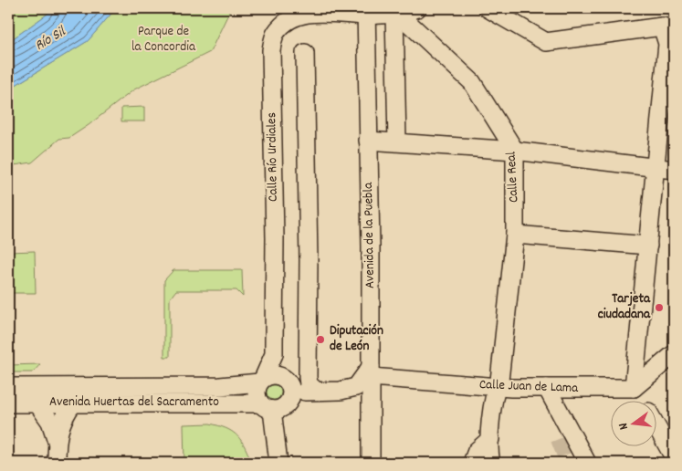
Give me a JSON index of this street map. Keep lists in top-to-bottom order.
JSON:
{
  "streets": {
    "street": [
      "Calle Río Urdiales",
      "Calle Real",
      "Avenida de la Puebla",
      "Calle Juan de Lama",
      "Avenida Huertas del Sacramento"
    ]
  },
  "crossings": [
    ["Calle Río Urdiales", "Avenida de la Puebla"],
    ["Calle Río Urdiales", "Avenida Huertas del Sacramento"],
    ["Calle Real", "Calle Juan de Lama"],
    ["Avenida de la Puebla", "Calle Juan de Lama"]
  ],
  "water": ["Río Sil"],
  "parks": ["Parque de la Concordia"],
  "places": ["Tarjeta ciudadana", "Diputación de León"],
  "north": "left"
}
